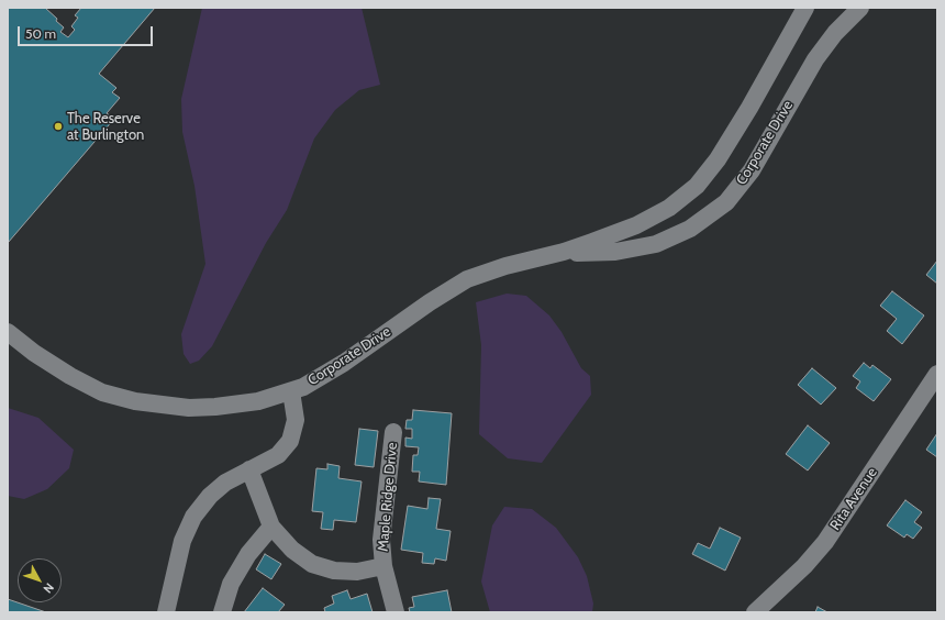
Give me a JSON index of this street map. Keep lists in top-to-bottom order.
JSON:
{
  "streets": {
    "street": ["Corporate Drive", "Maple Ridge Drive", "Rita Avenue"]
  },
  "places": ["The Reserve at Burlington"],
  "scale_bar": "50 m",
  "north": "bottom right"
}
